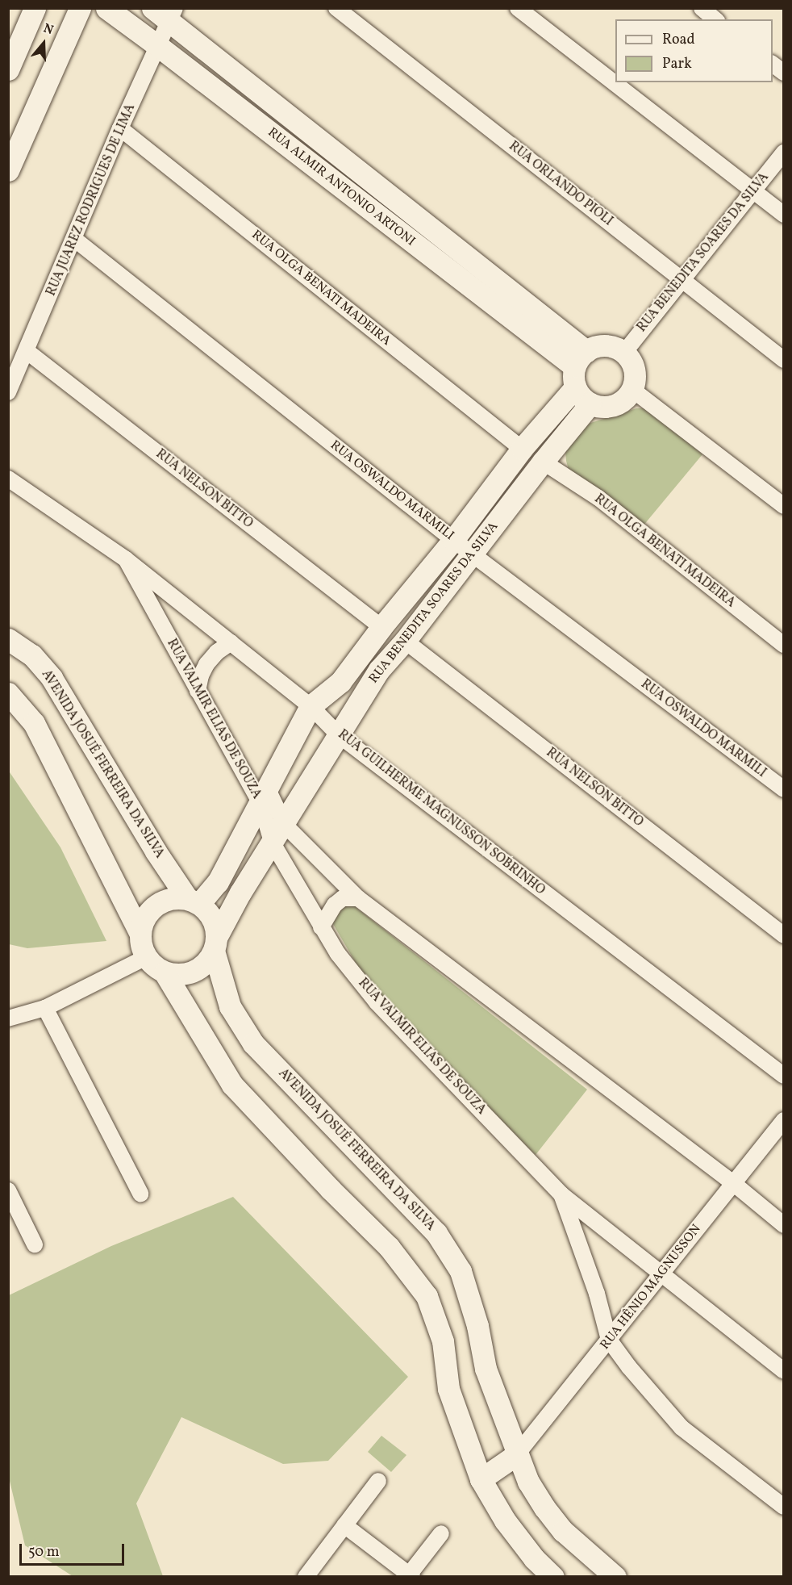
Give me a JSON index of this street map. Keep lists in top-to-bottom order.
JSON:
{
  "streets": {
    "main road": ["RUA ALMIR ANTONIO ARTONI", "RUA BENEDITA SOARES DA SILVA", "AVENIDA JOSUÉ FERREIRA DA SILVA"],
    "street": [
      "RUA ORLANDO PIOLI",
      "RUA JUAREZ RODRIGUES DE LIMA",
      "RUA OLGA BENATI MADEIRA",
      "RUA NELSON BITTO",
      "RUA OSWALDO MARMILI",
      "RUA VALMIR ELIAS DE SOUZA",
      "RUA GUILHERME MAGNUSSON SOBRINHO",
      "RUA HÊNIO MAGNUSSON"
    ]
  },
  "crossings": [
    ["RUA ORLANDO PIOLI", "RUA BENEDITA SOARES DA SILVA"],
    ["RUA ALMIR ANTONIO ARTONI", "RUA JUAREZ RODRIGUES DE LIMA"],
    ["RUA ALMIR ANTONIO ARTONI", "RUA BENEDITA SOARES DA SILVA"],
    ["RUA JUAREZ RODRIGUES DE LIMA", "RUA OLGA BENATI MADEIRA"],
    ["RUA JUAREZ RODRIGUES DE LIMA", "RUA NELSON BITTO"],
    ["RUA JUAREZ RODRIGUES DE LIMA", "RUA OSWALDO MARMILI"],
    ["RUA BENEDITA SOARES DA SILVA", "RUA OLGA BENATI MADEIRA"],
    ["RUA BENEDITA SOARES DA SILVA", "RUA NELSON BITTO"],
    ["RUA BENEDITA SOARES DA SILVA", "RUA OSWALDO MARMILI"],
    ["RUA BENEDITA SOARES DA SILVA", "RUA VALMIR ELIAS DE SOUZA"],
    ["RUA BENEDITA SOARES DA SILVA", "AVENIDA JOSUÉ FERREIRA DA SILVA"],
    ["RUA BENEDITA SOARES DA SILVA", "RUA GUILHERME MAGNUSSON SOBRINHO"],
    ["RUA VALMIR ELIAS DE SOUZA", "RUA GUILHERME MAGNUSSON SOBRINHO"],
    ["RUA VALMIR ELIAS DE SOUZA", "RUA HÊNIO MAGNUSSON"],
    ["AVENIDA JOSUÉ FERREIRA DA SILVA", "RUA HÊNIO MAGNUSSON"]
  ],
  "legend": ["Road", "Park"],
  "scale_bar": "50 m",
  "north": "top"
}
